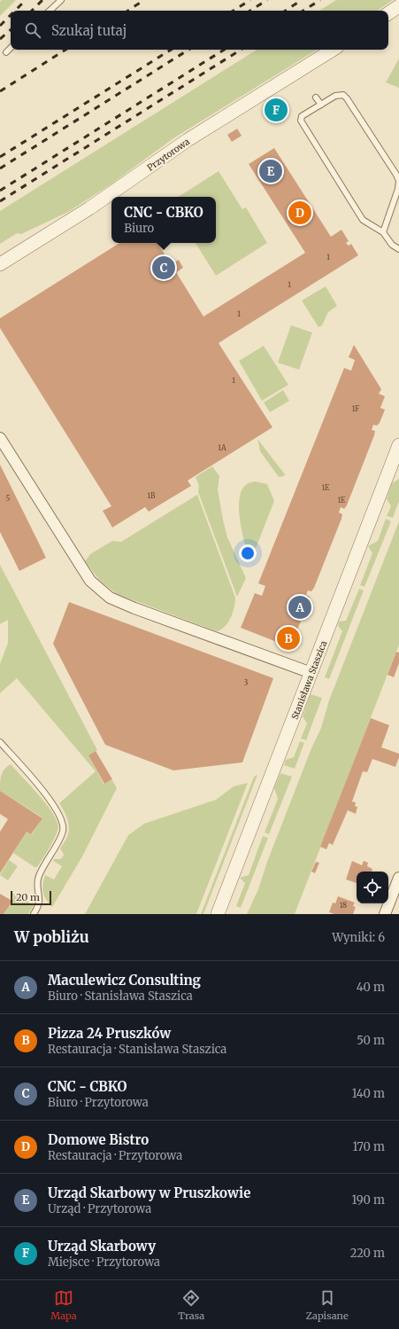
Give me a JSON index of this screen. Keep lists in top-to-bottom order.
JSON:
{
  "streets": {
    "street": ["Przytorowa", "Stanisława Staszica"]
  },
  "house_numbers": [
    "1",
    "1",
    "1",
    "1",
    "1F",
    "1A",
    "1E",
    "1B",
    "5",
    "1E",
    "3",
    "18"
  ],
  "scale_bar": "20 m",
  "page": {
    "search": "Szukaj tutaj",
    "pins": [
      "F",
      "E",
      "D",
      "C",
      "A",
      "B"
    ],
    "popup": ["CNC - CBKO", "Biuro"],
    "scale": "20 m",
    "heading": ["W pobliżu", "Wyniki: 6"],
    "list": [
      {
        "mark": "A",
        "name": "Maculewicz Consulting",
        "note": "Biuro · Stanisława Staszica",
        "value": "40 m"
      },
      {
        "mark": "B",
        "name": "Pizza 24 Pruszków",
        "note": "Restauracja · Stanisława Staszica",
        "value": "50 m"
      },
      {
        "mark": "C",
        "name": "CNC - CBKO",
        "note": "Biuro · Przytorowa",
        "value": "140 m"
      },
      {
        "mark": "D",
        "name": "Domowe Bistro",
        "note": "Restauracja · Przytorowa",
        "value": "170 m"
      },
      {
        "mark": "E",
        "name": "Urząd Skarbowy w Pruszkowie",
        "note": "Urząd · Przytorowa",
        "value": "190 m"
      },
      {
        "mark": "F",
        "name": "Urząd Skarbowy",
        "note": "Miejsce · Przytorowa",
        "value": "220 m"
      }
    ],
    "nav": ["Mapa", "Trasa", "Zapisane"]
  }
}
